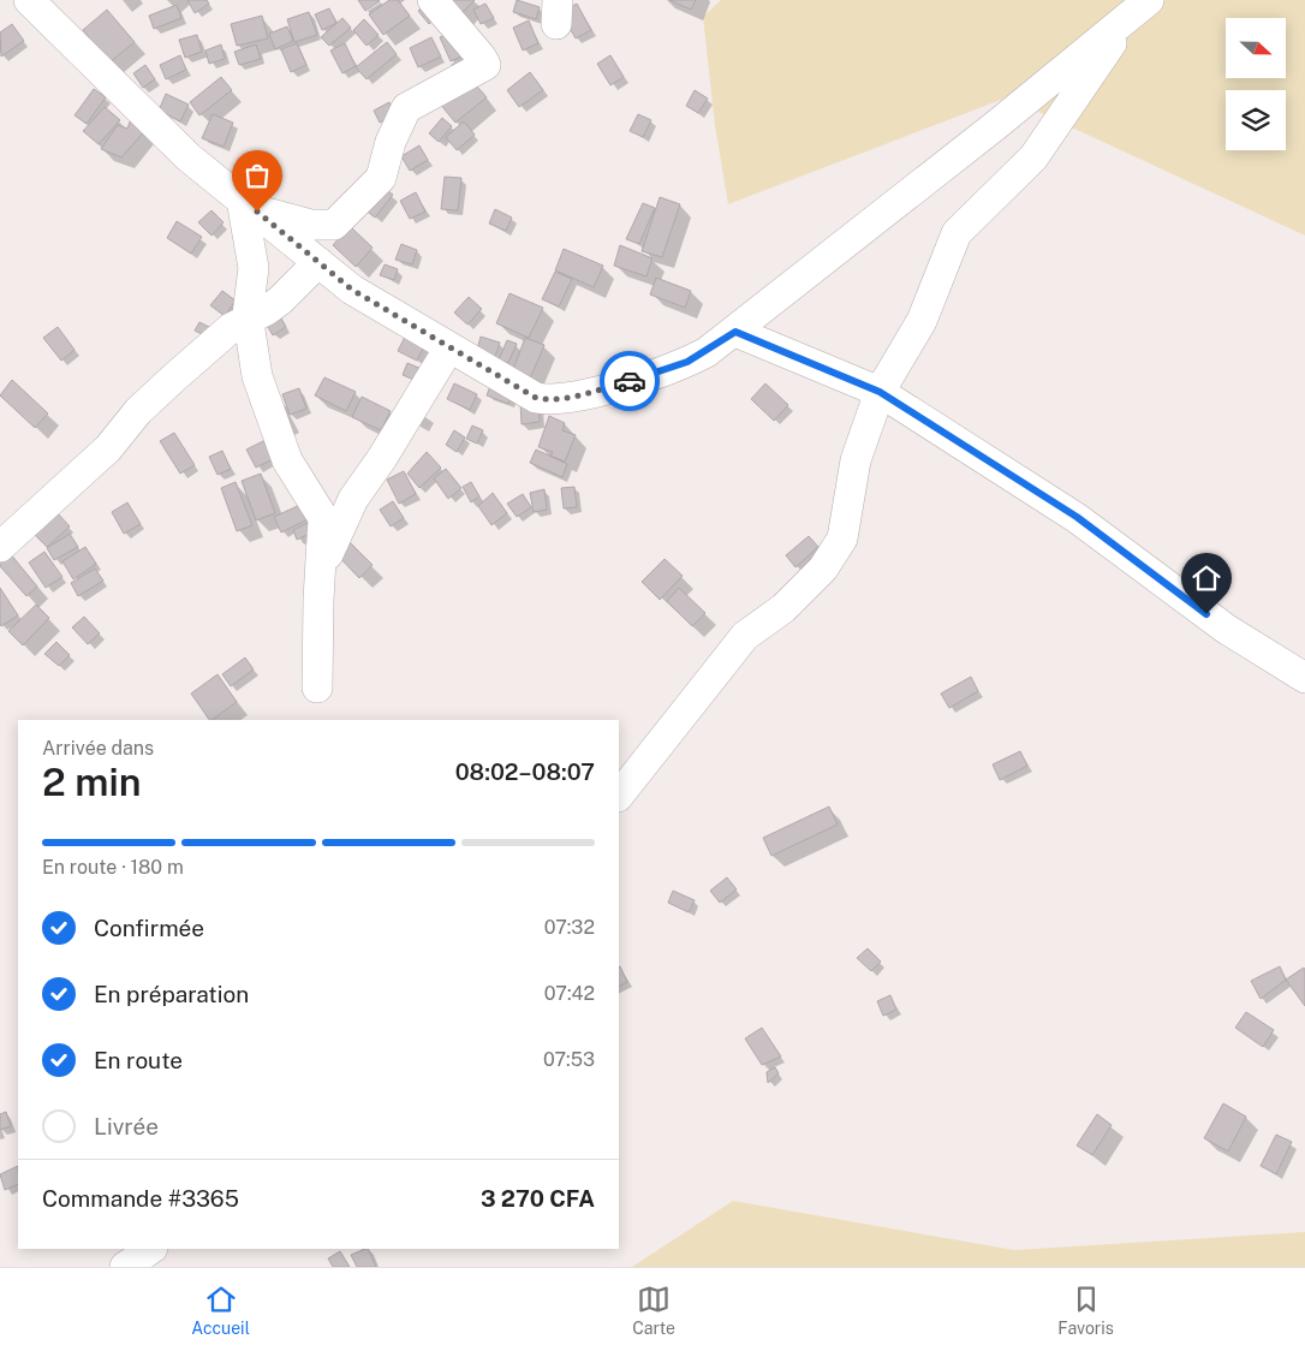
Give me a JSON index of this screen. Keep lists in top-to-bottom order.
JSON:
{
  "north": "right",
  "page": {
    "heading": ["2 min", "Arrivée dans", "08:02–08:07"],
    "panel": ["Commande #3365", "3 270 CFA"],
    "bar": "En route · 180 m",
    "list": [
      ["Confirmée", "07:32"],
      ["En préparation", "07:42"],
      ["En route", "07:53"],
      "Livrée"
    ],
    "tabs": ["Accueil", "Carte", "Favoris"]
  }
}
